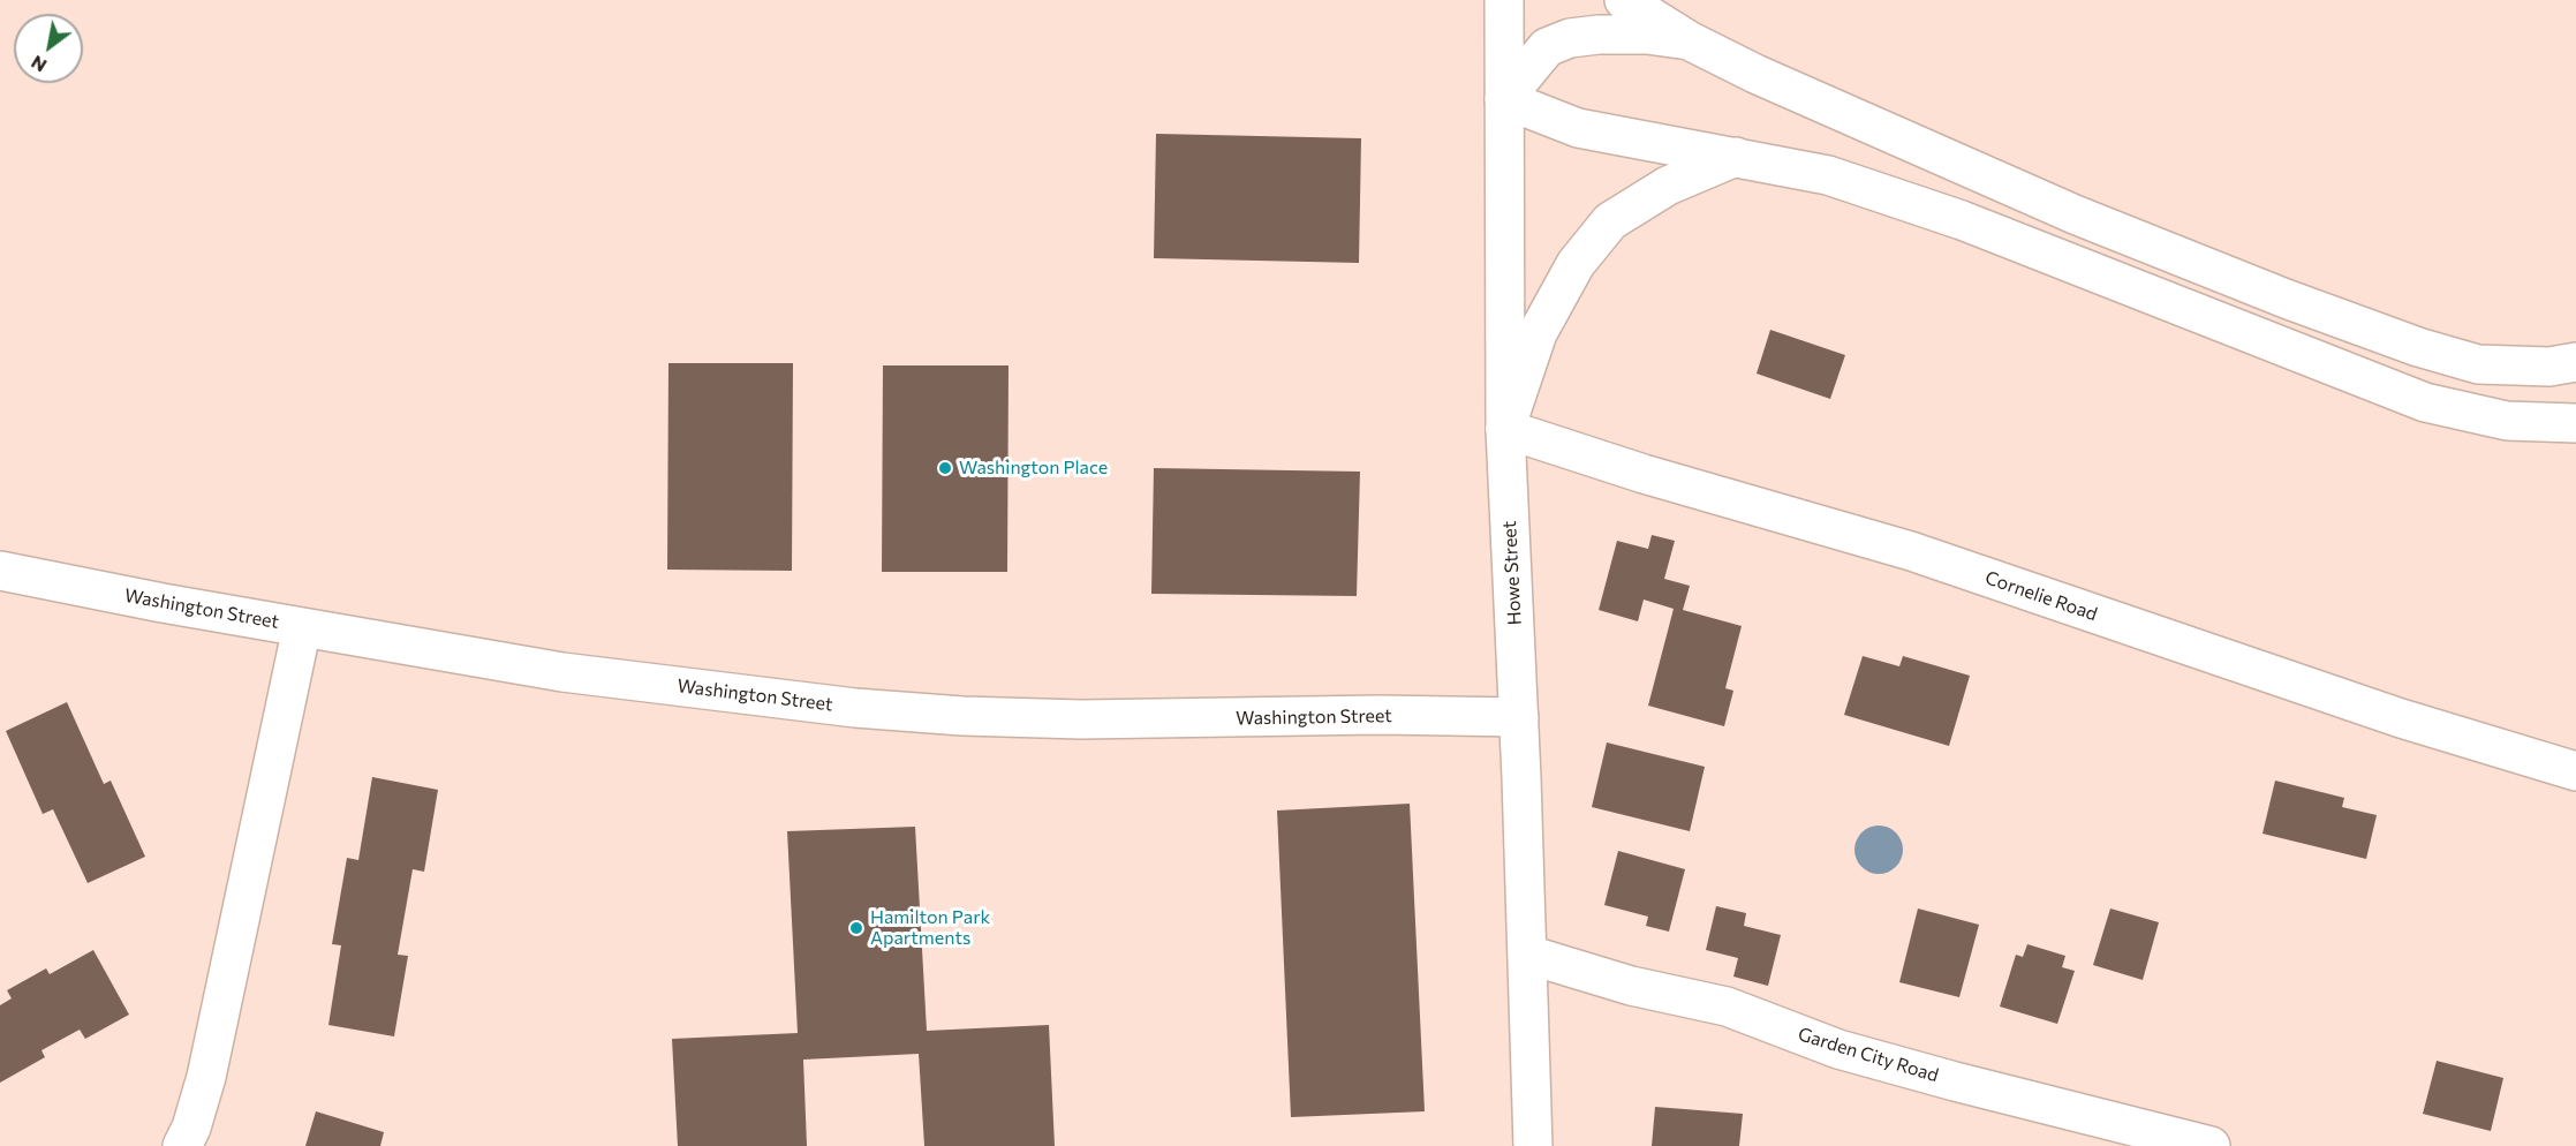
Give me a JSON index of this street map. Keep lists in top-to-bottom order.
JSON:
{
  "streets": {
    "main road": [
      "Howe Street",
      "Cornelie Road",
      "Washington Street",
      "Garden City Road"
    ]
  },
  "crossings": [
    ["Howe Street", "Cornelie Road"],
    ["Howe Street", "Washington Street"],
    ["Howe Street", "Garden City Road"]
  ],
  "places": ["Washington Place", "Hamilton Park Apartments"],
  "north": "bottom left"
}
